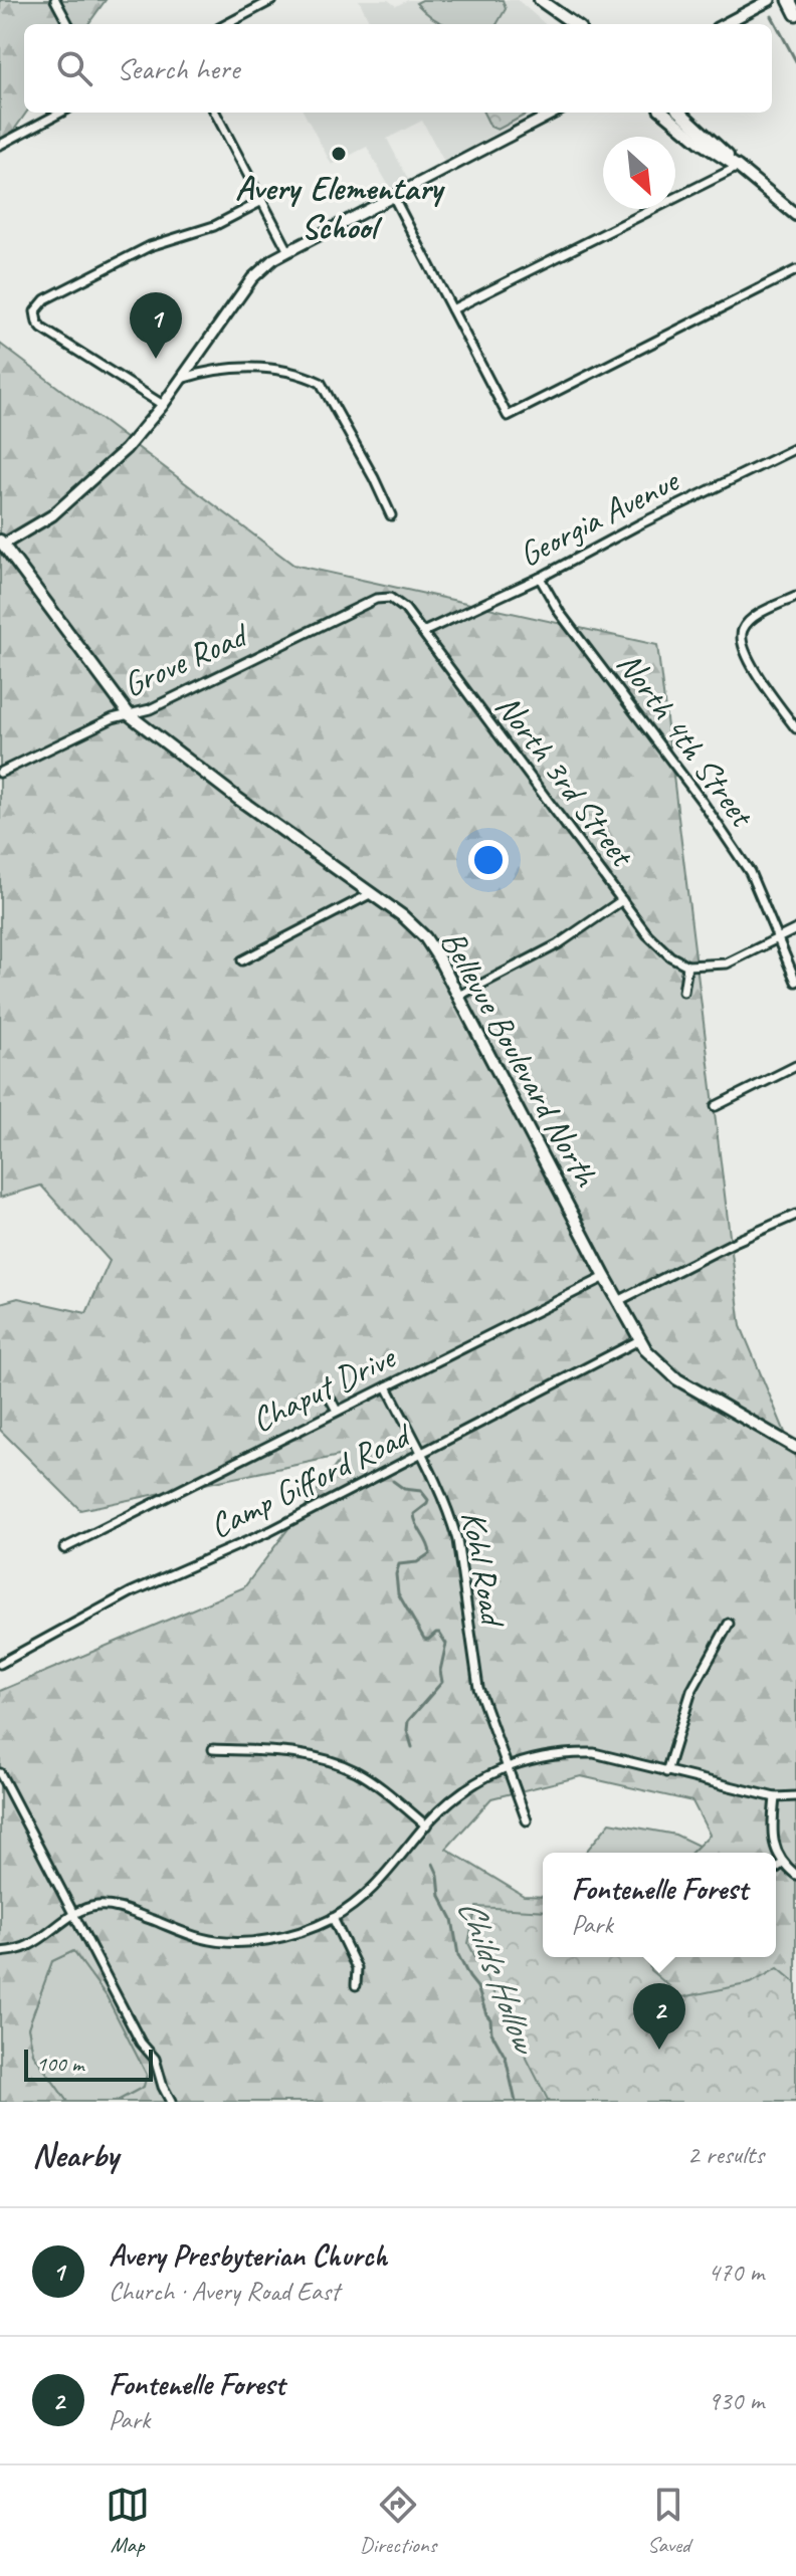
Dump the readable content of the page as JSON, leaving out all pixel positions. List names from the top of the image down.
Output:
{
  "streets": {
    "main road": ["Bellevue Boulevard North"],
    "street": [
      "Georgia Avenue",
      "Grove Road",
      "North 4th Street",
      "North 3rd Street",
      "Chaput Drive",
      "Camp Gifford Road",
      "Kohl Road"
    ]
  },
  "crossings": [
    ["Georgia Avenue", "North 4th Street"],
    ["Georgia Avenue", "North 3rd Street"],
    ["Grove Road", "North 3rd Street"],
    ["Grove Road", "Bellevue Boulevard North"],
    ["Bellevue Boulevard North", "Chaput Drive"],
    ["Bellevue Boulevard North", "Camp Gifford Road"],
    ["Chaput Drive", "Kohl Road"],
    ["Camp Gifford Road", "Kohl Road"]
  ],
  "water": ["Childs Hollow"],
  "places": ["Avery Elementary School"],
  "scale_bar": "100 m",
  "north": "bottom right",
  "page": {
    "search": "Search here",
    "pins": ["1", "2"],
    "popup": ["Fontenelle Forest", "Park"],
    "scale": "100 m",
    "heading": ["Nearby", "2 results"],
    "list": [
      {
        "mark": "1",
        "name": "Avery Presbyterian Church",
        "note": "Church · Avery Road East",
        "value": "470 m"
      },
      {
        "mark": "2",
        "name": "Fontenelle Forest",
        "note": "Park",
        "value": "930 m"
      }
    ],
    "nav": ["Map", "Directions", "Saved"]
  }
}
